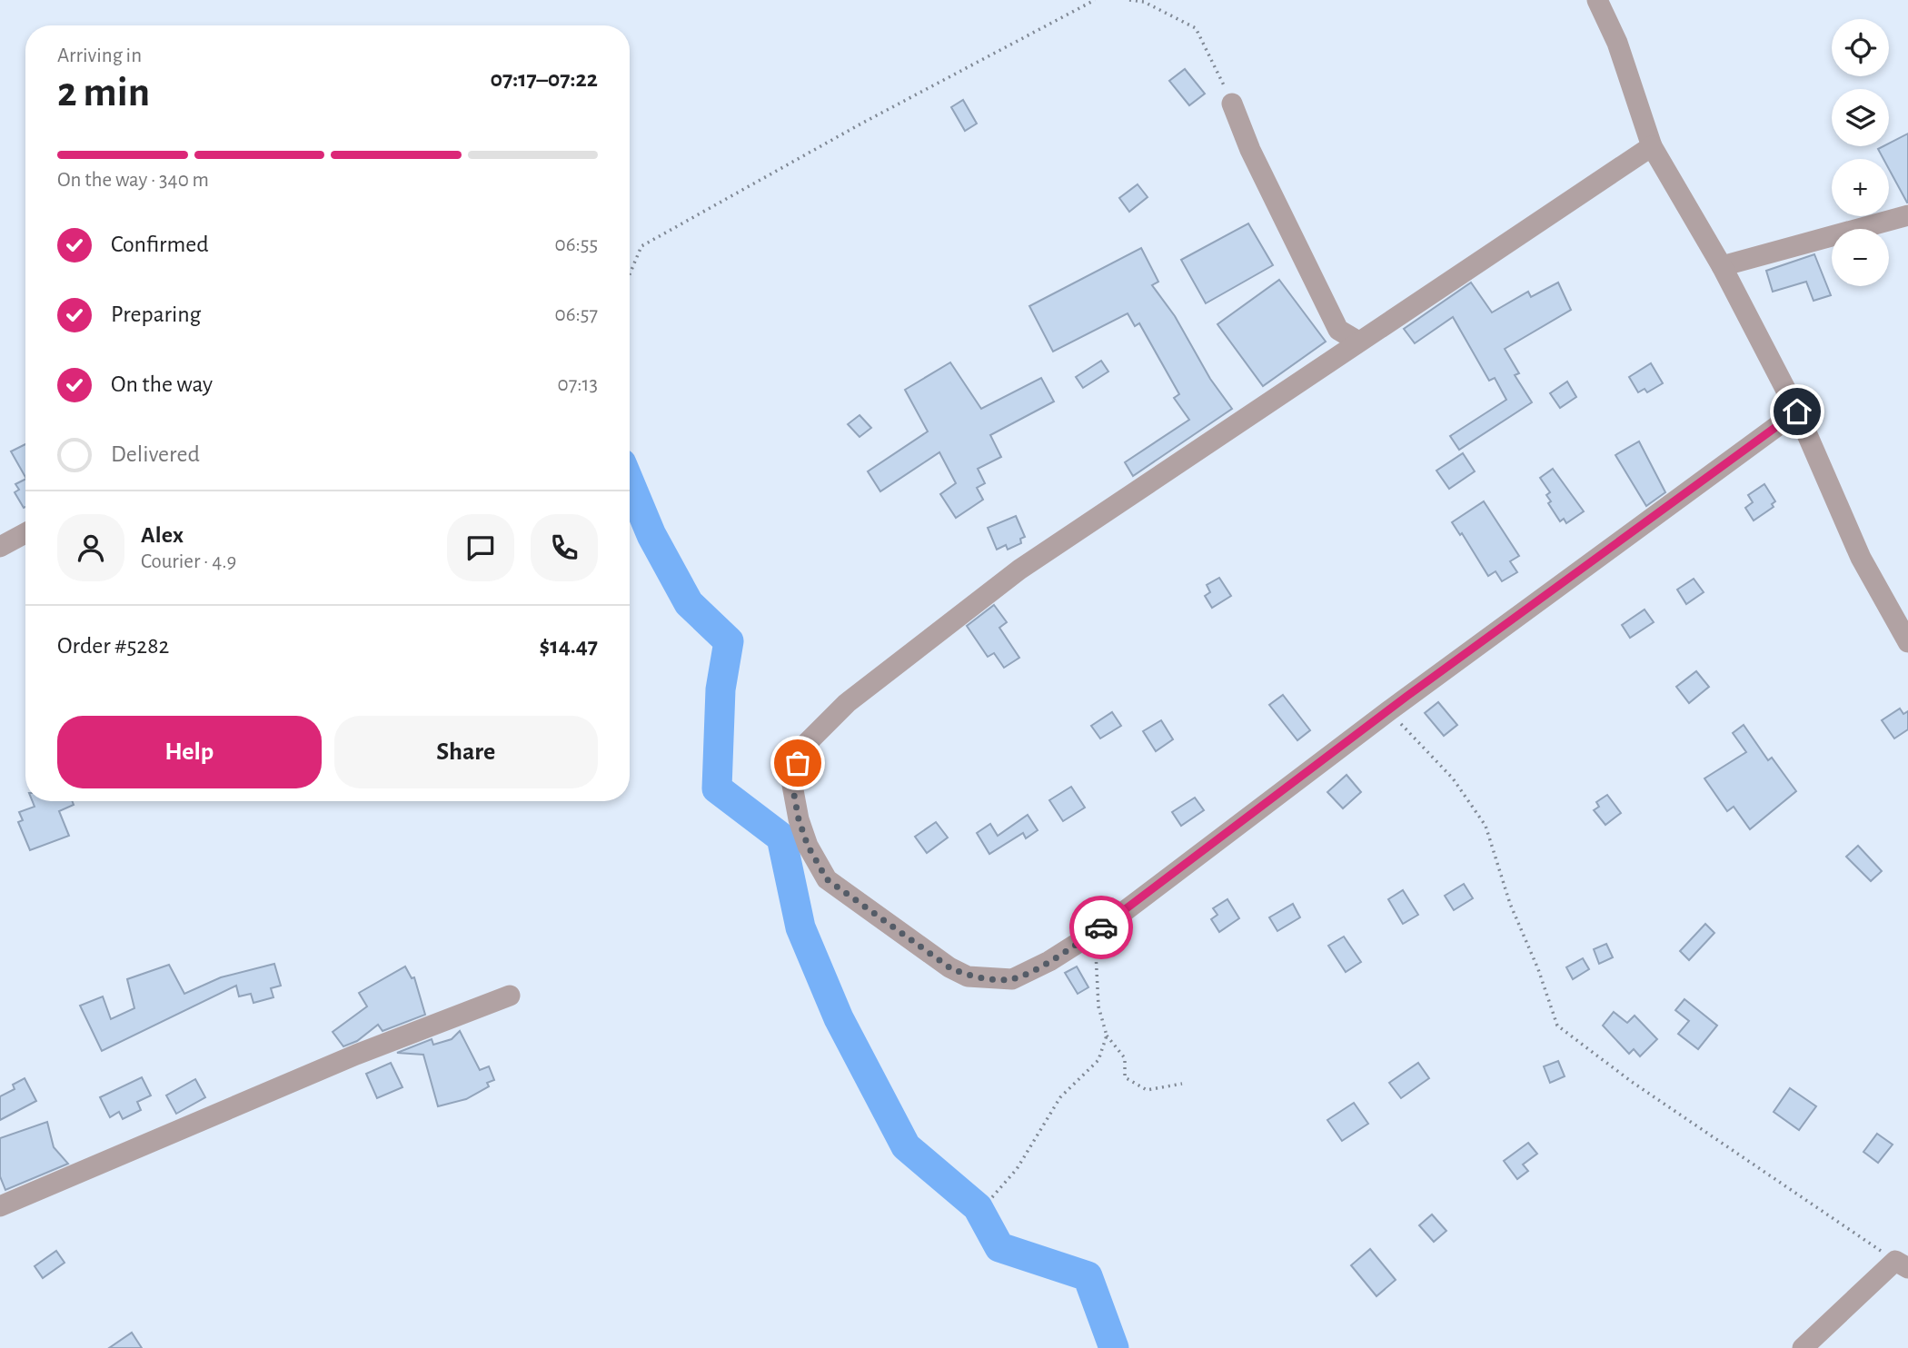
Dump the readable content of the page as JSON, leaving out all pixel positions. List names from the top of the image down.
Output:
{
  "page": {
    "map_buttons": ["+", "−"],
    "heading": ["2 min", "Arriving in", "07:17–07:22"],
    "panel": [
      "Alex",
      "Courier · 4.9",
      "Order #5282",
      "$14.47"
    ],
    "bar": "On the way · 340 m",
    "list": [
      ["Confirmed", "06:55"],
      ["Preparing", "06:57"],
      ["On the way", "07:13"],
      "Delivered"
    ],
    "buttons": ["Help", "Share"]
  }
}
